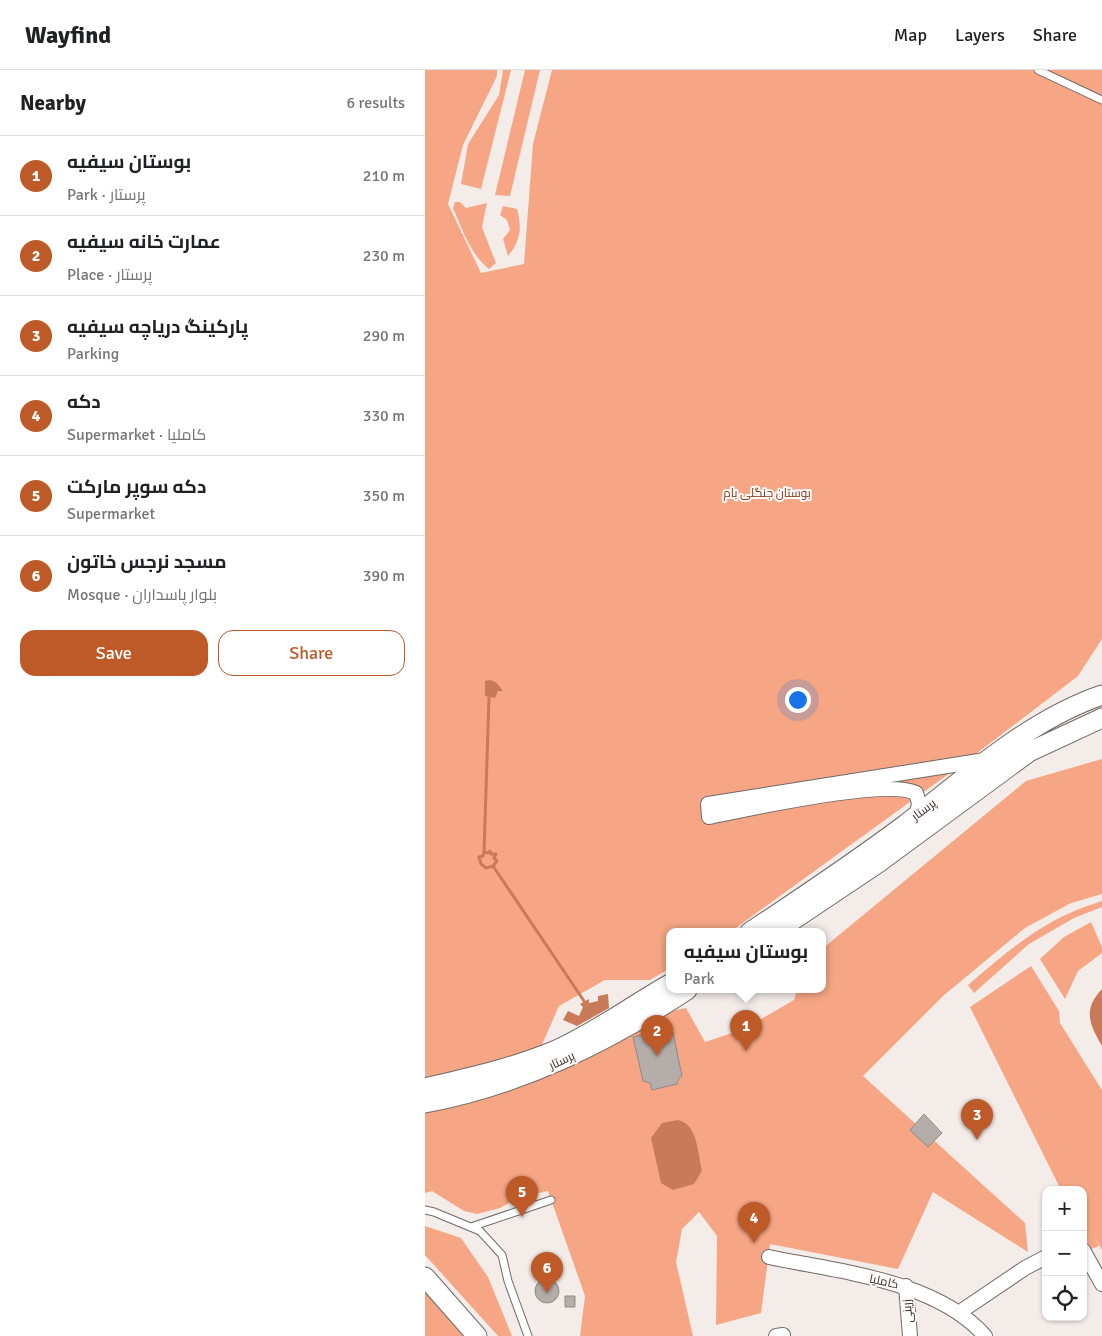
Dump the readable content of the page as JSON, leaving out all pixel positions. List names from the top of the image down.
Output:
{
  "streets": {
    "main road": ["پرستار"],
    "street": ["کاملیا", "زرینی"]
  },
  "crossings": [
    ["کاملیا", "زرینی"]
  ],
  "parks": ["بوستان جنگلی بام"],
  "page": {
    "header": "Wayfind",
    "nav": ["Map", "Layers", "Share"],
    "heading": ["Nearby", "6 results"],
    "list": [
      {
        "mark": "1",
        "name": "بوستان سیفیه",
        "note": "Park · پرستار",
        "value": "210 m"
      },
      {
        "mark": "2",
        "name": "عمارت خانه سیفیه",
        "note": "Place · پرستار",
        "value": "230 m"
      },
      {
        "mark": "3",
        "name": "پارکینگ دریاچه سیفیه",
        "note": "Parking",
        "value": "290 m"
      },
      {
        "mark": "4",
        "name": "دکه",
        "note": "Supermarket · کاملیا",
        "value": "330 m"
      },
      {
        "mark": "5",
        "name": "دکه سوپر مارکت",
        "note": "Supermarket",
        "value": "350 m"
      },
      {
        "mark": "6",
        "name": "مسجد نرجس خاتون",
        "note": "Mosque · بلوار پاسداران",
        "value": "390 m"
      }
    ],
    "buttons": ["Save", "Share"],
    "popup": ["بوستان سیفیه", "Park"],
    "pins": [
      "1",
      "2",
      "3",
      "5",
      "4",
      "6"
    ],
    "map_buttons": ["+", "−"]
  }
}
